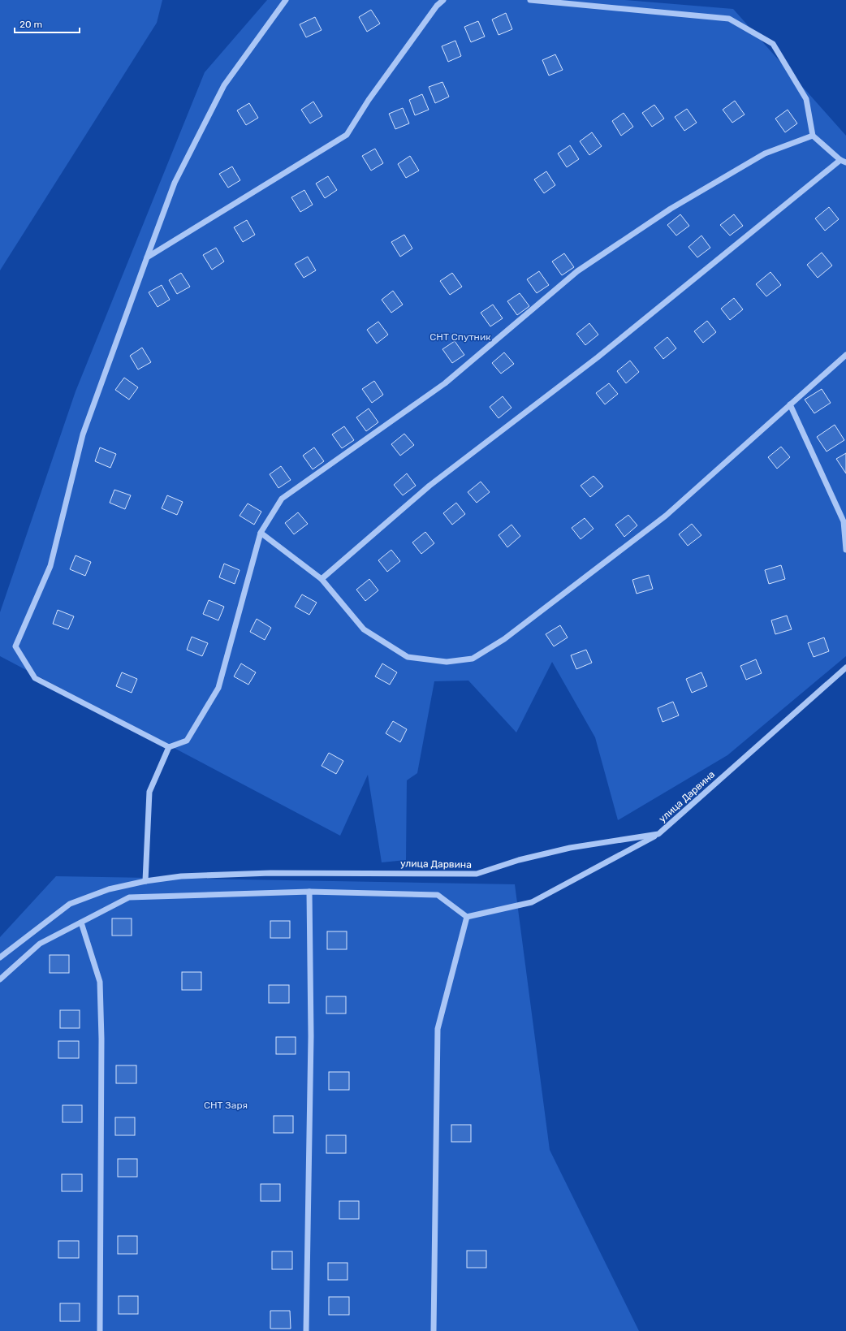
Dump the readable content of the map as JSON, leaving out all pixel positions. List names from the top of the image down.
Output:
{
  "streets": {
    "street": ["улица Дарвина"]
  },
  "parks": ["СНТ Спутник", "СНТ Заря"],
  "scale_bar": "20 m"
}
